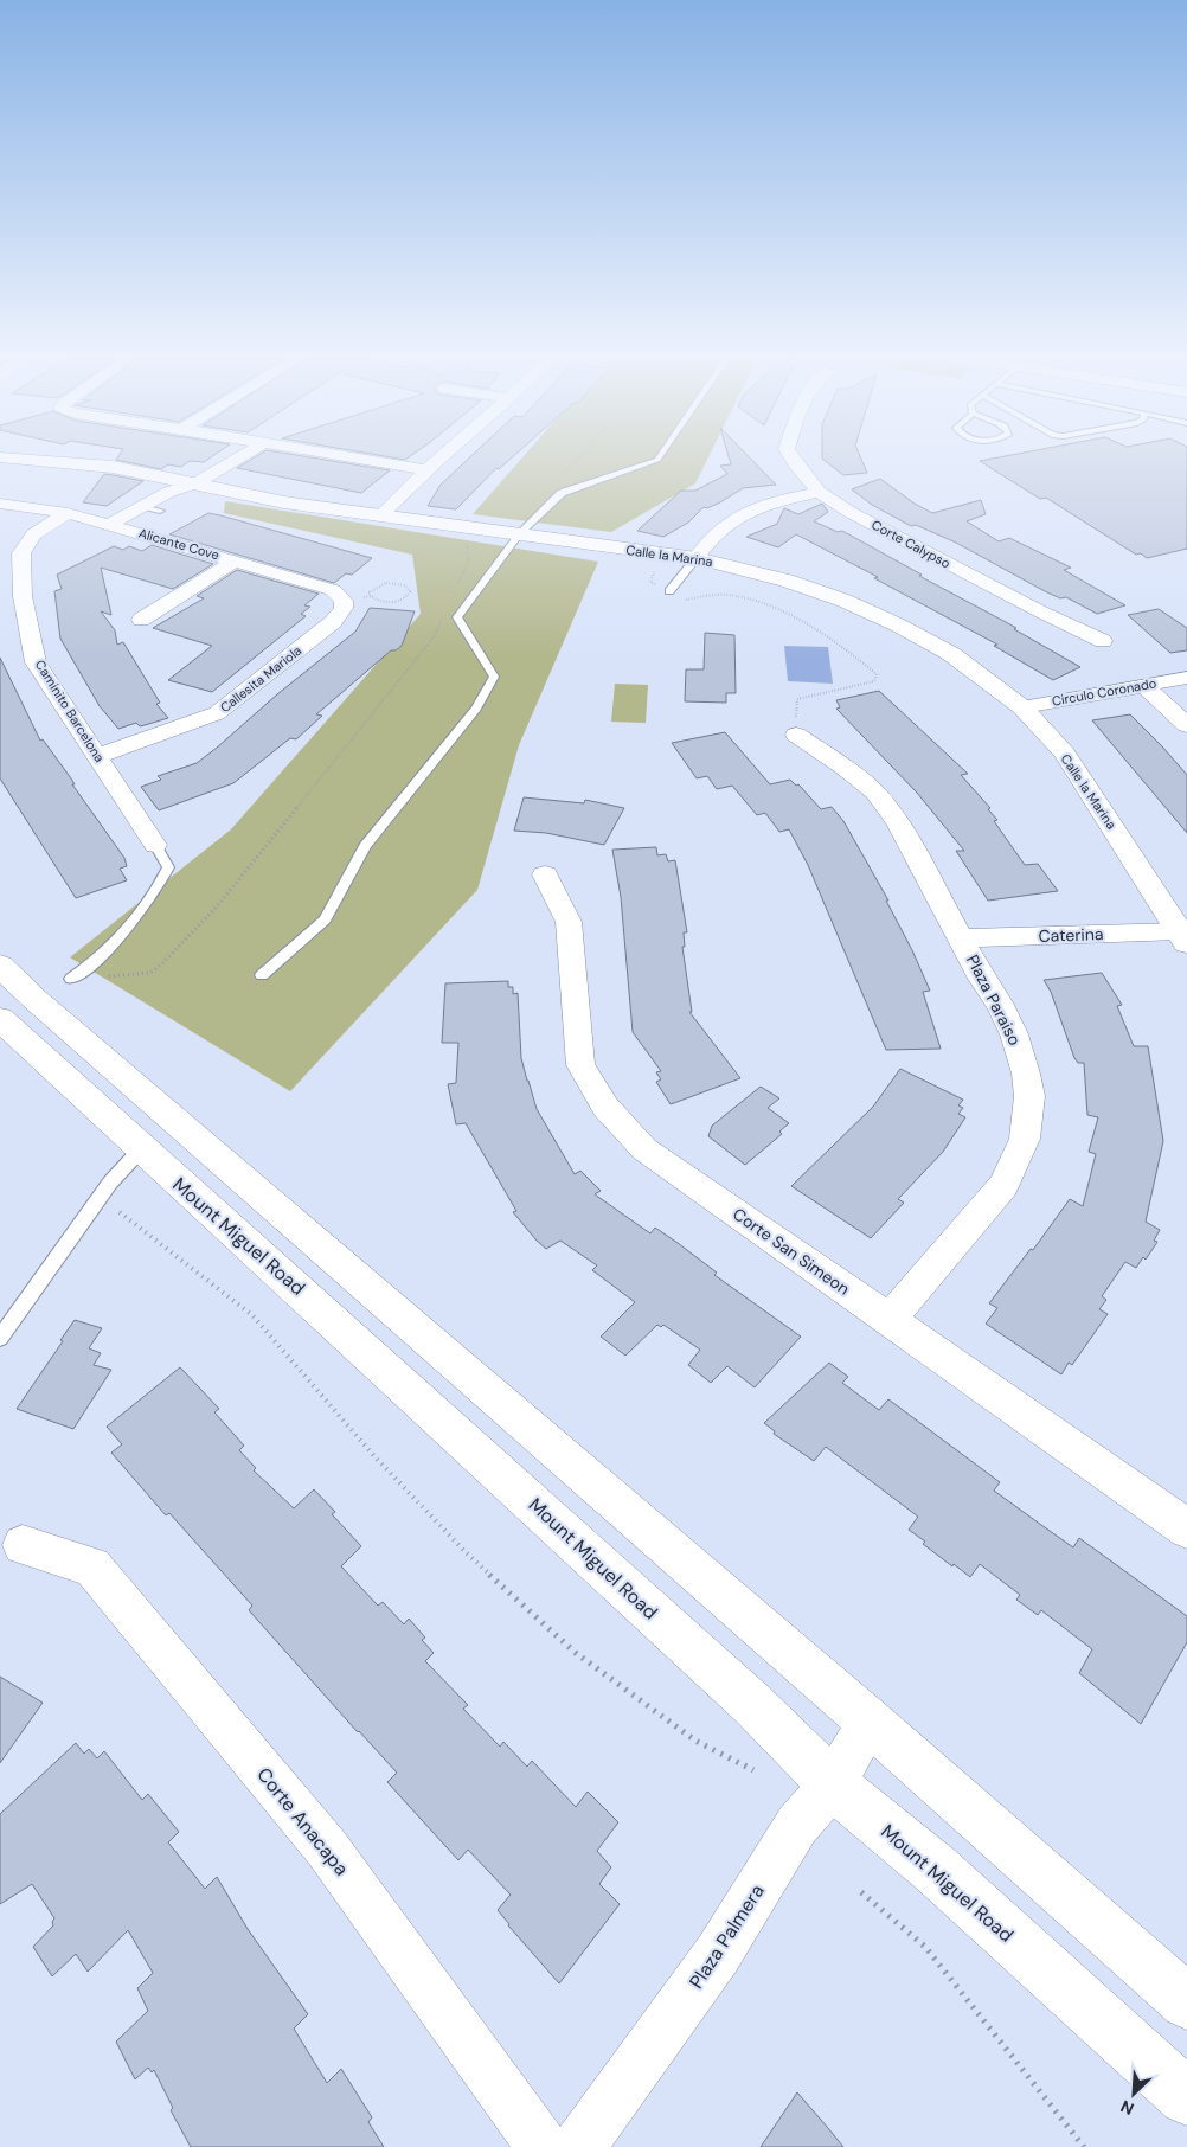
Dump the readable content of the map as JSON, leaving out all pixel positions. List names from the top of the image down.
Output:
{
  "streets": {
    "street": [
      "Alicante Cove",
      "Corte Calypso",
      "Calle la Marina",
      "Callesita Mariola",
      "Circulo Coronado",
      "Caminito Barcelona",
      "Caterina",
      "Plaza Paraiso",
      "Mount Miguel Road",
      "Corte San Simeon",
      "Corte Anacapa",
      "Plaza Palmera"
    ]
  },
  "crossings": [
    ["Alicante Cove", "Callesita Mariola"],
    ["Alicante Cove", "Caminito Barcelona"],
    ["Calle la Marina", "Circulo Coronado"],
    ["Calle la Marina", "Caterina"],
    ["Callesita Mariola", "Caminito Barcelona"],
    ["Caterina", "Plaza Paraiso"],
    ["Plaza Paraiso", "Corte San Simeon"],
    ["Mount Miguel Road", "Plaza Palmera"]
  ],
  "north": "bottom left"
}
